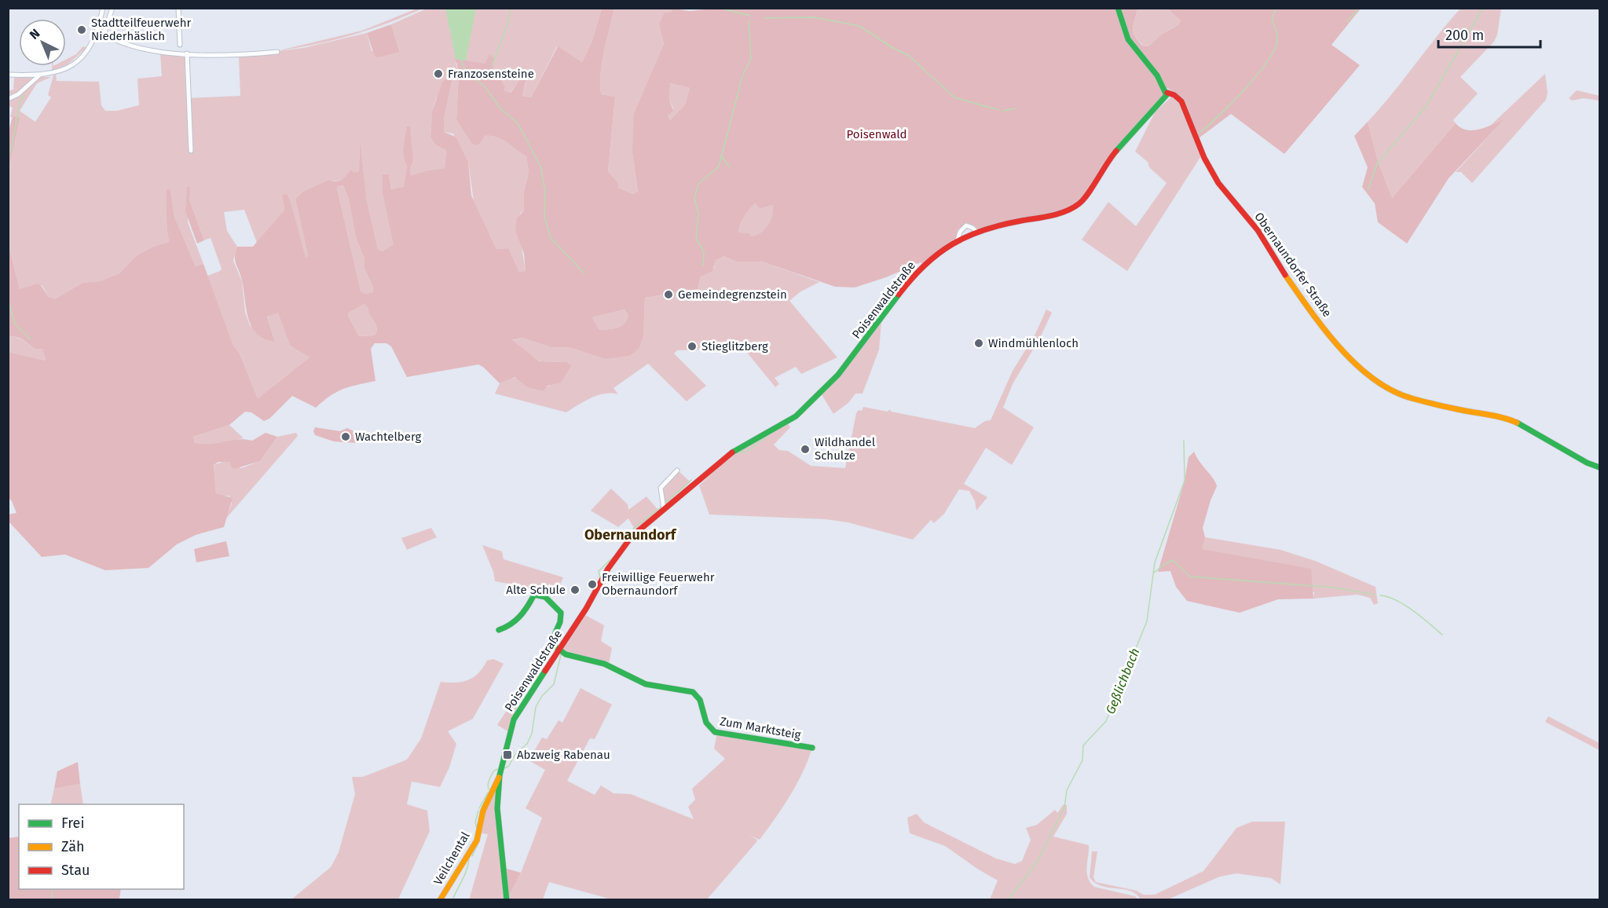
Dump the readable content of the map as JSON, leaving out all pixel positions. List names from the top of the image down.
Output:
{
  "streets": {
    "street": [
      "Obernaundorfer Straße",
      "Poisenwaldstraße",
      "Zum Marktsteig",
      "Veilchental"
    ]
  },
  "crossings": [
    ["Obernaundorfer Straße", "Poisenwaldstraße"],
    ["Poisenwaldstraße", "Zum Marktsteig"],
    ["Poisenwaldstraße", "Veilchental"]
  ],
  "districts": ["Obernaundorf"],
  "water": ["Geßlichbach"],
  "parks": ["Poisenwald"],
  "places": {
    "other": [
      "Stadtteilfeuerwehr Niederhäslich",
      "Franzosensteine",
      "Gemeindegrenzstein",
      "Windmühlenloch",
      "Stieglitzberg",
      "Wachtelberg",
      "Wildhandel Schulze",
      "Freiwillige Feuerwehr Obernaundorf",
      "Alte Schule"
    ],
    "transit": ["Abzweig Rabenau"]
  },
  "legend": ["Frei", "Zäh", "Stau"],
  "scale_bar": "200 m",
  "north": "top left"
}
